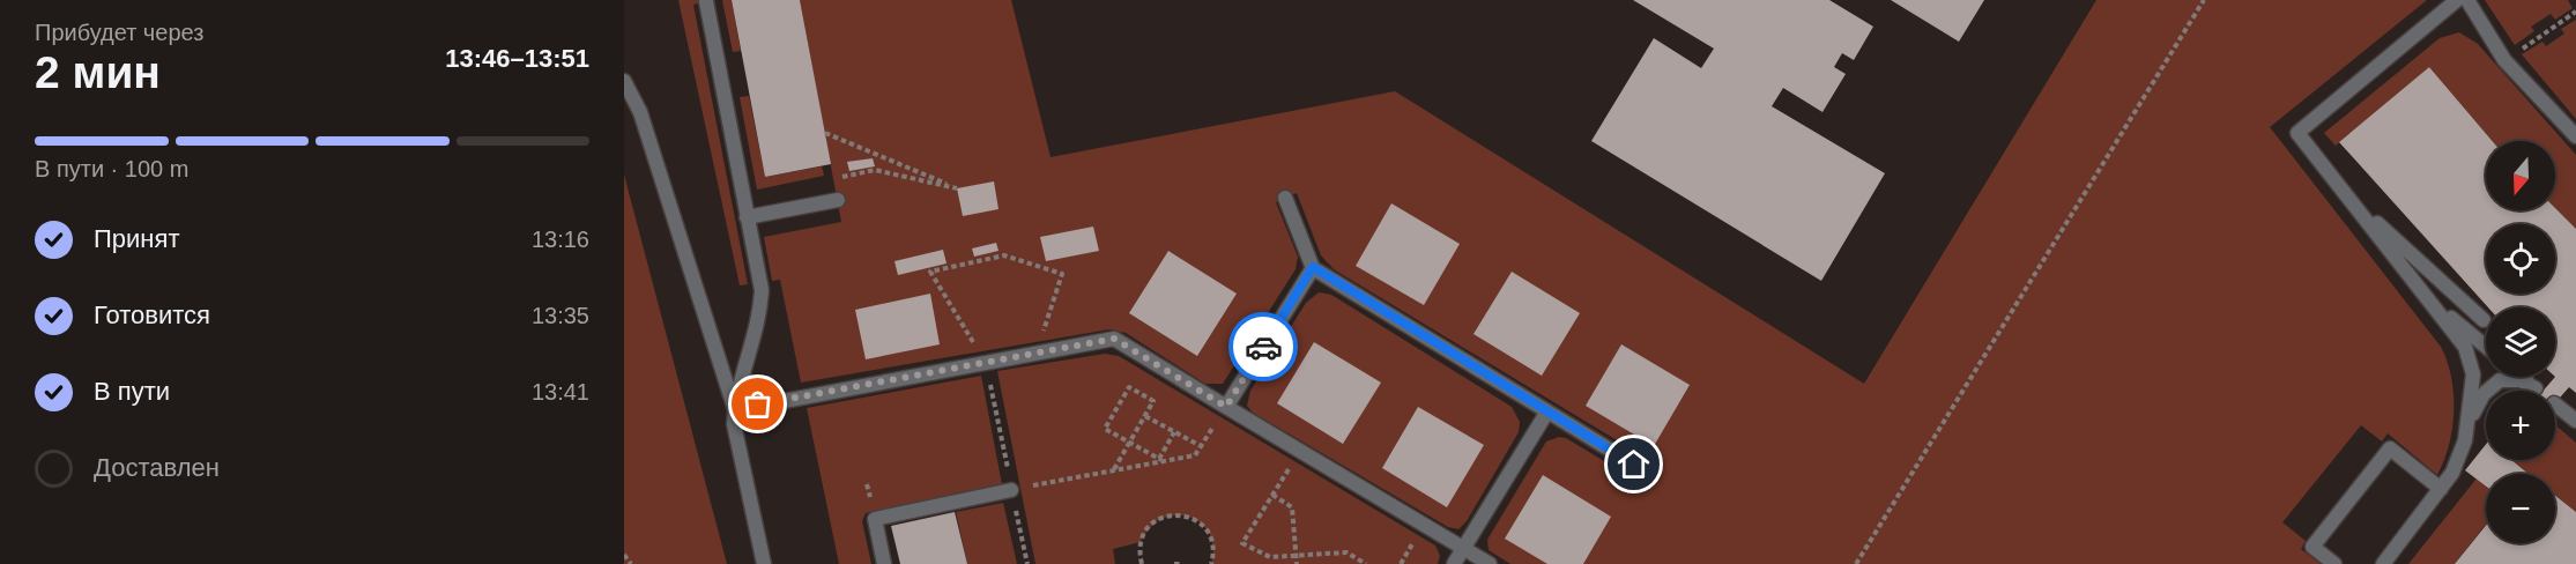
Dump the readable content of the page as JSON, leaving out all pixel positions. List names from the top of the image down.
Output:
{
  "north": "bottom",
  "page": {
    "heading": ["2 мин", "Прибудет через", "13:46–13:51"],
    "bar": "В пути · 100 m",
    "map_buttons": ["+", "−"],
    "list": [
      ["Принят", "13:16"],
      ["Готовится", "13:35"],
      ["В пути", "13:41"],
      "Доставлен"
    ]
  }
}
